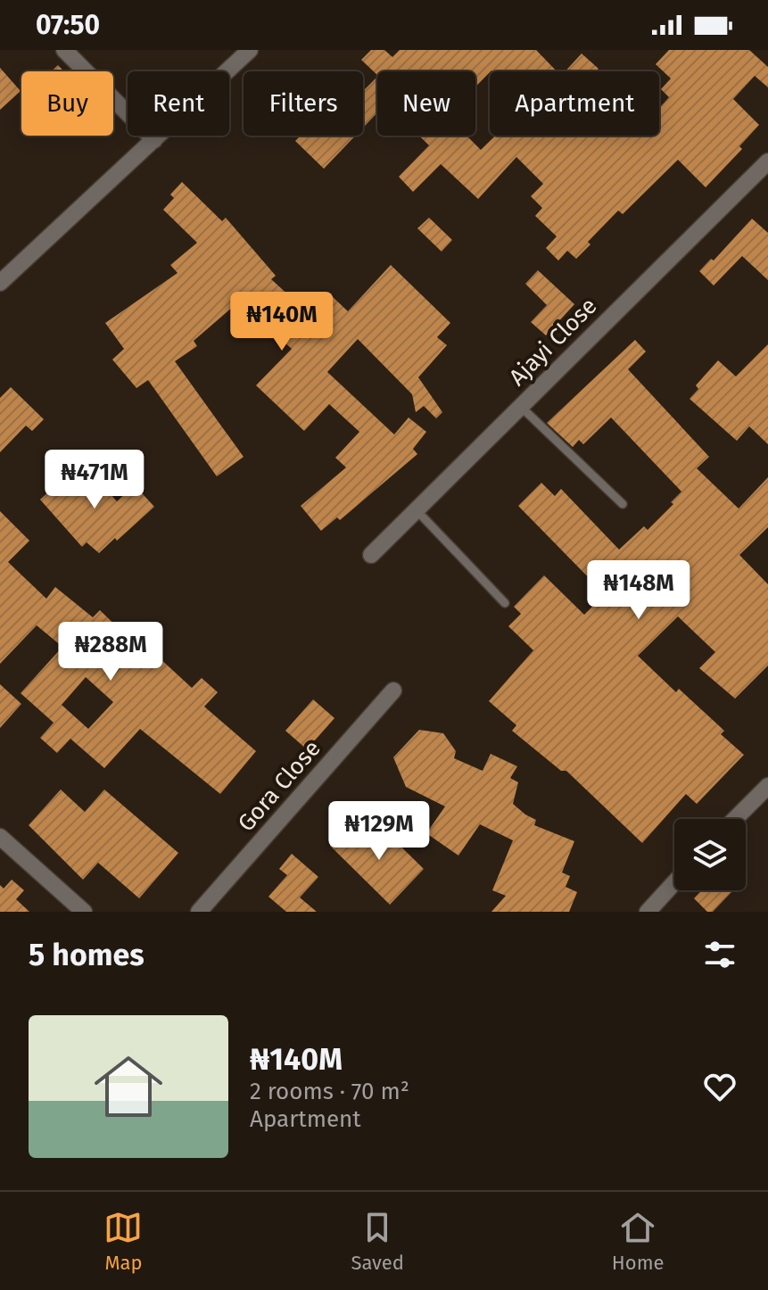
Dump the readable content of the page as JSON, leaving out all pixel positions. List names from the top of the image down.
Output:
{
  "streets": {
    "street": ["Ajayi Close", "Gora Close"]
  },
  "page": {
    "status": "07:50",
    "chip": [
      "Buy",
      "Rent",
      "Filters",
      "New",
      "Apartment"
    ],
    "price": [
      "₦140M",
      "₦471M",
      "₦148M",
      "₦288M",
      "₦129M"
    ],
    "heading": "5 homes",
    "list": [
      {
        "name": "₦140M",
        "note": "2 rooms · 70 m² · Apartment"
      }
    ],
    "tabs": ["Map", "Saved", "Home"]
  }
}
